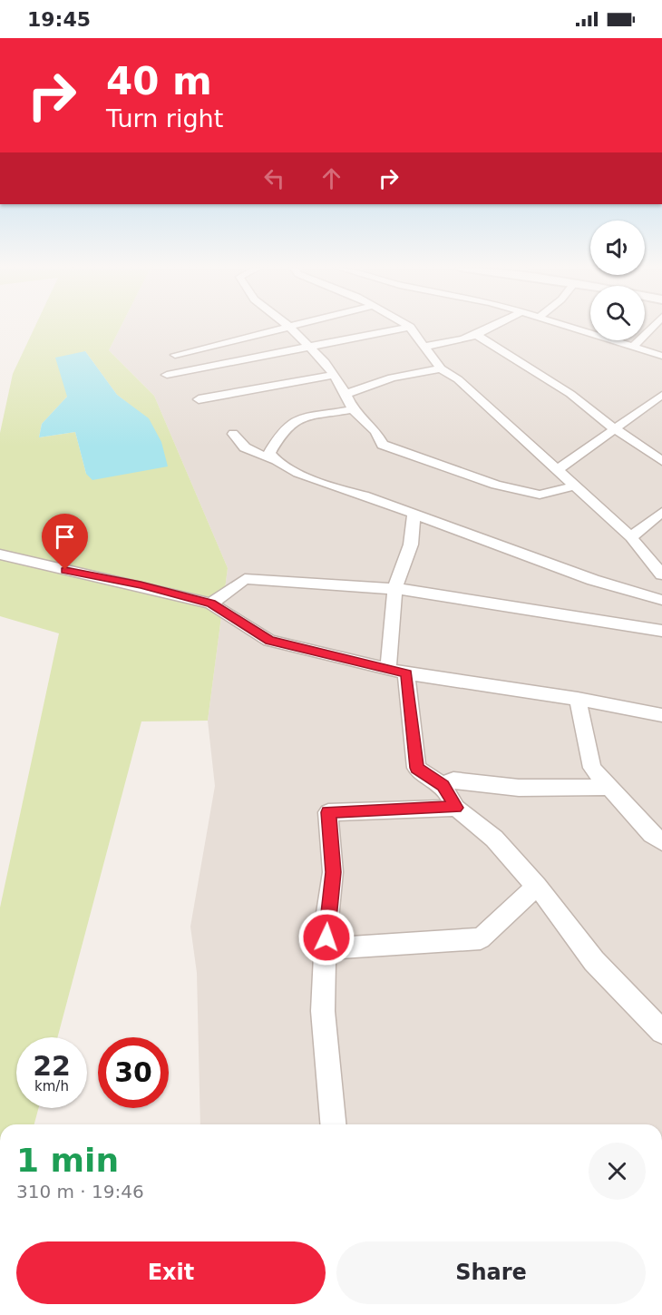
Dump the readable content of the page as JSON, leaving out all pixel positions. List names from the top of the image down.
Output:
{
  "page": {
    "status": "19:45",
    "turn": ["40 m", "Turn right"],
    "speed": "22 km/h",
    "limit": "30",
    "heading": ["1 min", "310 m · 19:46"],
    "buttons": ["Exit", "Share"]
  }
}
